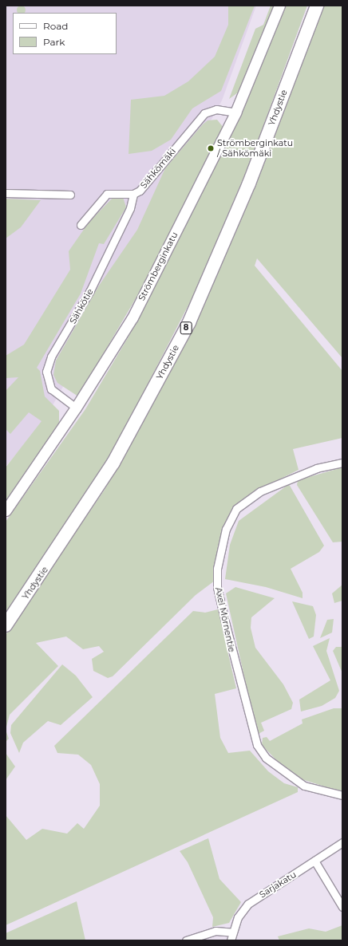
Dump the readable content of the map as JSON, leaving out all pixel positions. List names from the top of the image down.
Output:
{
  "streets": {
    "highway": ["Yhdystie", "8"],
    "street": [
      "Sähkömäki",
      "Strömberginkatu",
      "Sähkötie",
      "Axel Mörnentie",
      "Sarjakatu"
    ]
  },
  "crossings": [
    ["Sähkömäki", "Strömberginkatu"],
    ["Sähkömäki", "Sähkötie"],
    ["Strömberginkatu", "Sähkötie"]
  ],
  "places": ["Strömberginkatu / Sähkömäki"],
  "legend": ["Road", "Park"]
}
